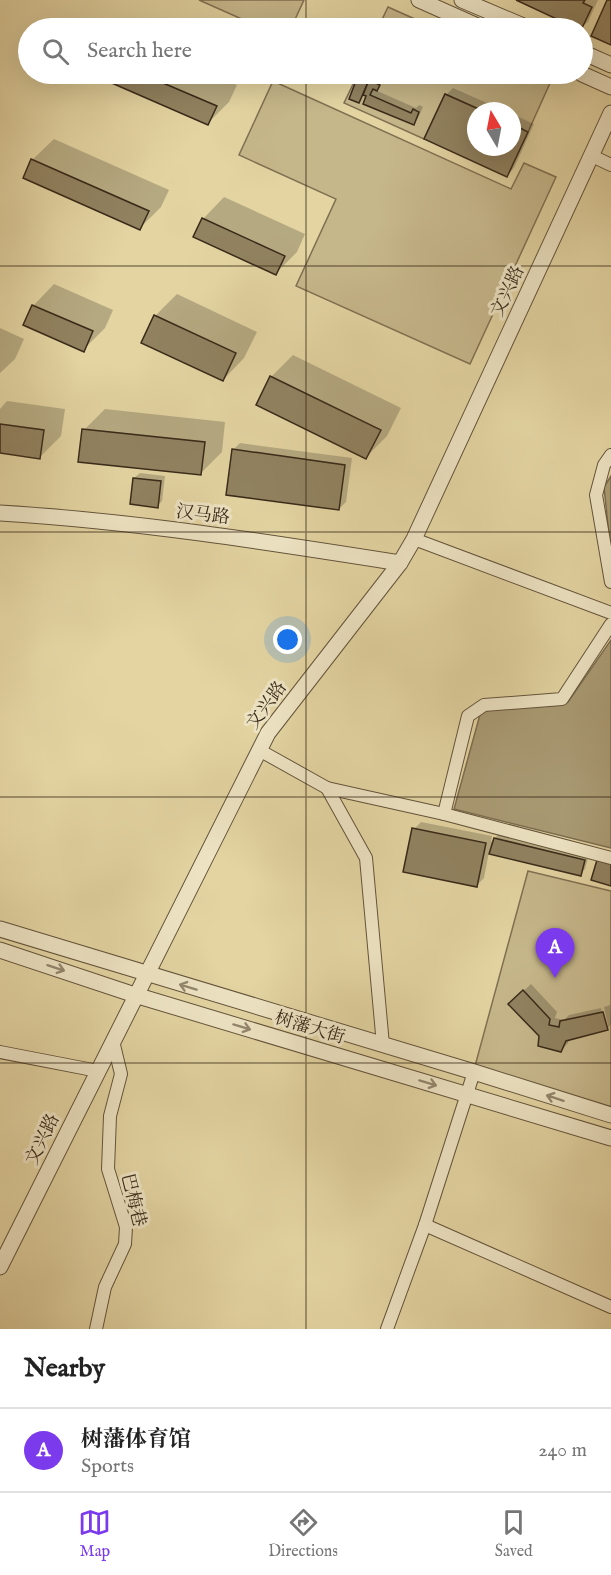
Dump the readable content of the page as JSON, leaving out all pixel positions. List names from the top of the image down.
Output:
{
  "streets": {
    "street": [
      "文兴路",
      "汉马路",
      "树藩大街",
      "巴梅巷"
    ]
  },
  "crossings": [
    ["文兴路", "汉马路"],
    ["文兴路", "树藩大街"],
    ["文兴路", "巴梅巷"]
  ],
  "north": "top",
  "page": {
    "search": "Search here",
    "pins": "A",
    "heading": "Nearby",
    "list": [
      {
        "mark": "A",
        "name": "树藩体育馆",
        "note": "Sports",
        "value": "240 m"
      }
    ],
    "nav": ["Map", "Directions", "Saved"]
  }
}
